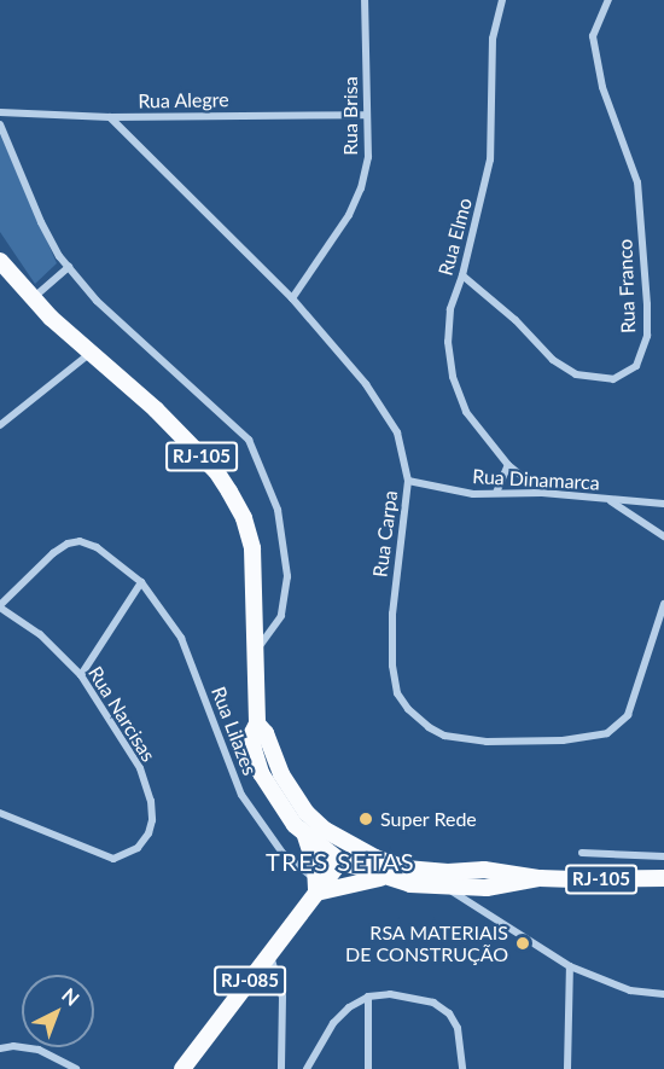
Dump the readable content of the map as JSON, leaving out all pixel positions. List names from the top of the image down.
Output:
{
  "streets": {
    "main road": ["RJ-105", "RJ-085"],
    "street": [
      "Rua Alegre",
      "Rua Brisa",
      "Rua Elmo",
      "Rua Franco",
      "Rua Dinamarca",
      "Rua Carpa",
      "Rua Narcisas",
      "Rua Lilazes"
    ]
  },
  "crossings": [
    ["Rua Alegre", "Rua Brisa"],
    ["Rua Alegre", "Rua Carpa"],
    ["Rua Brisa", "Rua Carpa"],
    ["Rua Elmo", "Rua Franco"],
    ["Rua Elmo", "Rua Dinamarca"],
    ["RJ-105", "RJ-085"],
    ["Rua Dinamarca", "Rua Carpa"],
    ["Rua Narcisas", "Rua Lilazes"],
    ["Rua Lilazes", "RJ-085"]
  ],
  "districts": ["TRES SETAS"],
  "places": ["Super Rede", "RSA MATERIAIS DE CONSTRUÇÃO"],
  "north": "top right"
}
